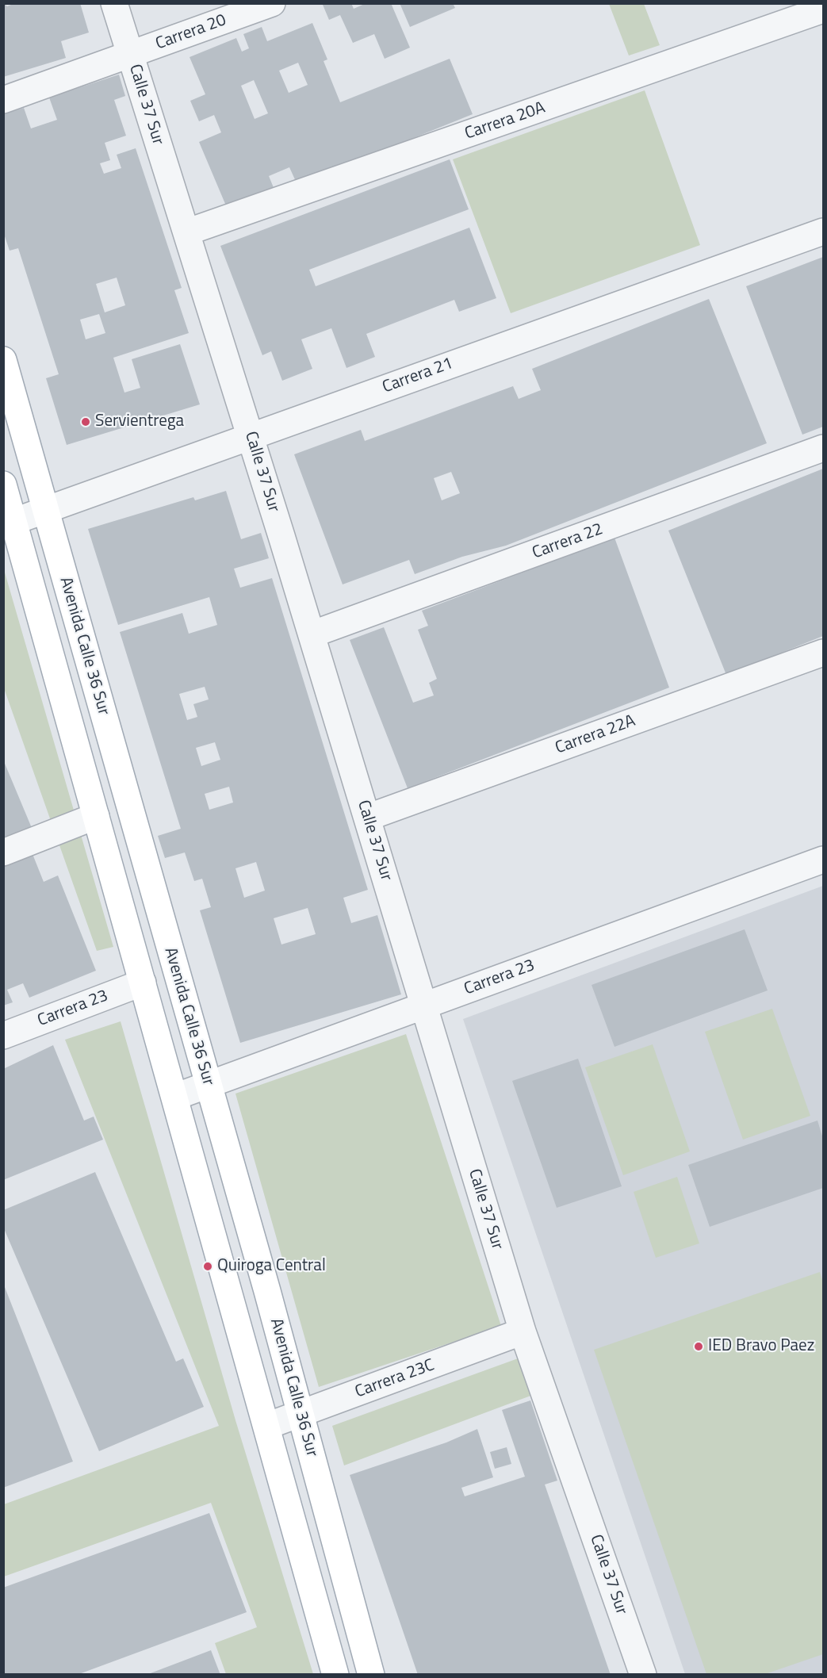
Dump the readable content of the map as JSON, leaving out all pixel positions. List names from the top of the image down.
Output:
{
  "streets": {
    "main road": ["Avenida Calle 36 Sur"],
    "street": [
      "Carrera 20",
      "Calle 37 Sur",
      "Carrera 20A",
      "Carrera 21",
      "Carrera 22",
      "Carrera 22A",
      "Carrera 23",
      "Carrera 23C"
    ]
  },
  "crossings": [
    ["Carrera 20", "Calle 37 Sur"],
    ["Calle 37 Sur", "Carrera 20A"],
    ["Calle 37 Sur", "Carrera 21"],
    ["Calle 37 Sur", "Carrera 22"],
    ["Calle 37 Sur", "Carrera 22A"],
    ["Calle 37 Sur", "Carrera 23"],
    ["Calle 37 Sur", "Carrera 23C"],
    ["Carrera 21", "Avenida Calle 36 Sur"],
    ["Avenida Calle 36 Sur", "Carrera 23"],
    ["Avenida Calle 36 Sur", "Carrera 23C"]
  ],
  "places": ["Servientrega", "Quiroga Central", "IED Bravo Paez"]
}
